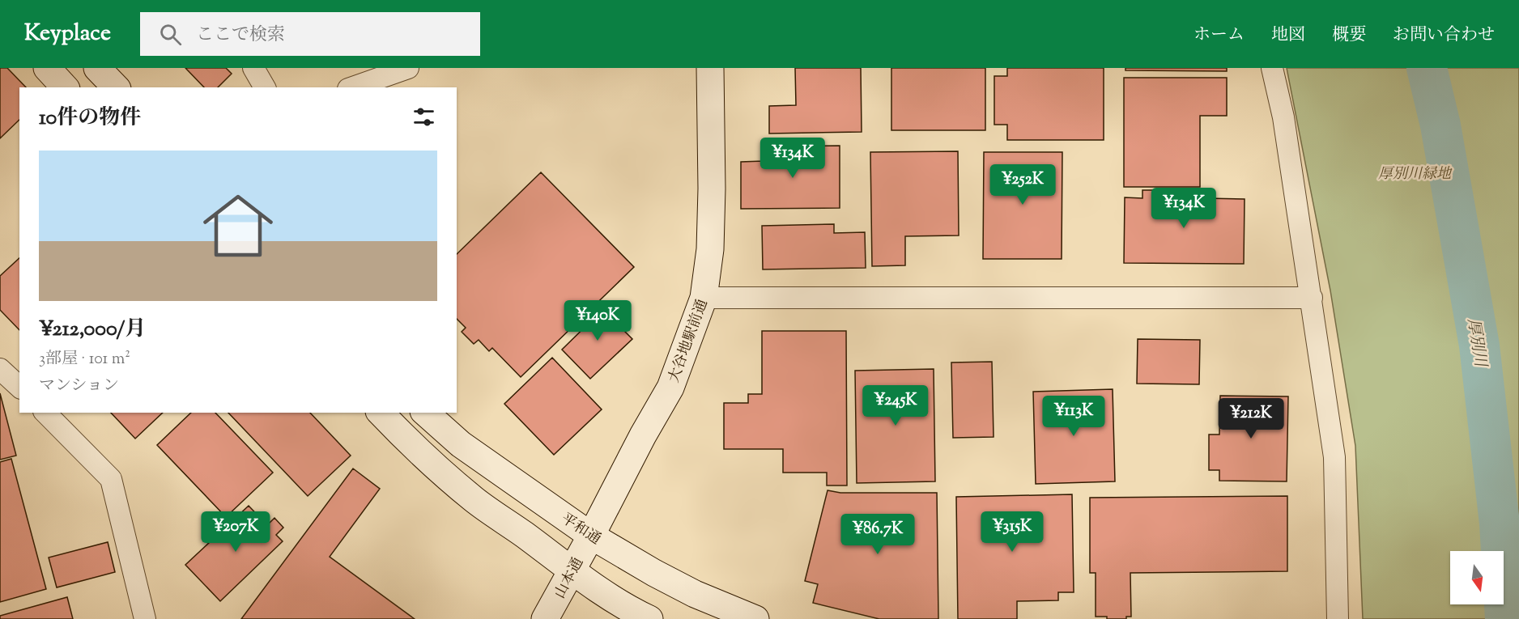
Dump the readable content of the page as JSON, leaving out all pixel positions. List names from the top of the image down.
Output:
{
  "streets": {
    "street": ["大谷地駅前通", "平和通", "山本通"]
  },
  "crossings": [
    ["大谷地駅前通", "平和通"],
    ["大谷地駅前通", "山本通"],
    ["平和通", "山本通"]
  ],
  "water": ["厚別川"],
  "parks": ["厚別川緑地"],
  "north": "bottom",
  "page": {
    "header": "Keyplace",
    "search": "ここで検索",
    "nav": [
      "ホーム",
      "地図",
      "概要",
      "お問い合わせ"
    ],
    "heading": "10件の物件",
    "price": [
      "¥134K",
      "¥252K",
      "¥134K",
      "¥140K",
      "¥245K",
      "¥113K",
      "¥212K",
      "¥207K",
      "¥315K",
      "¥86.7K"
    ],
    "list": [
      {
        "name": "¥212,000/月",
        "note": "3部屋 · 101 m² · マンション"
      }
    ]
  }
}
